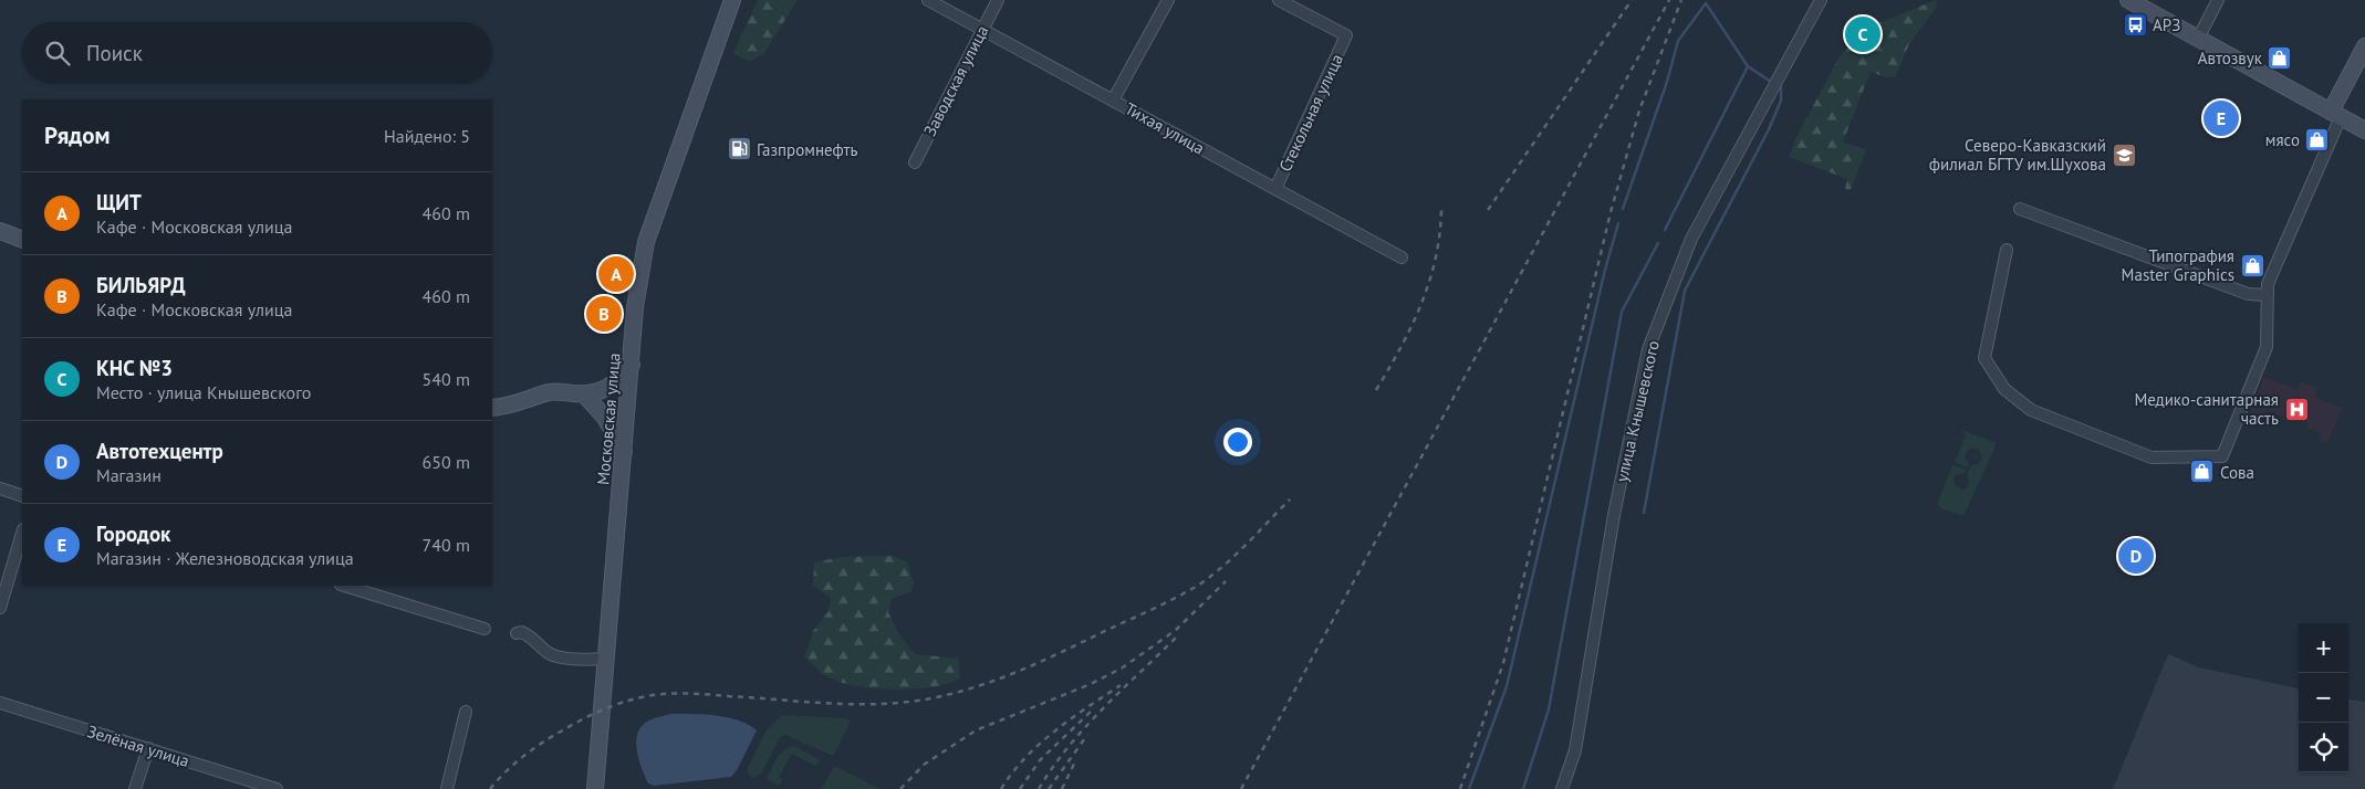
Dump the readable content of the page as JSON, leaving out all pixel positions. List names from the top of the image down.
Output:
{
  "streets": {
    "street": [
      "Заводская улица",
      "Стекольная улица",
      "Тихая улица",
      "улица Кнышевского",
      "Московская улица",
      "Зелёная улица"
    ]
  },
  "crossings": [
    ["Заводская улица", "Тихая улица"],
    ["Стекольная улица", "Тихая улица"]
  ],
  "places": {
    "bus stop": ["АРЗ"],
    "shop": [
      "Автозвук",
      "мясо",
      "Типография Master Graphics",
      "Сова"
    ],
    "fuel station": ["Газпромнефть"],
    "school or university": ["Северо-Кавказский филиал БГТУ им.Шухова"],
    "hospital": ["Медико-санитарная часть"]
  },
  "page": {
    "pins": [
      "C",
      "E",
      "A",
      "B",
      "D"
    ],
    "search": "Поиск",
    "heading": ["Рядом", "Найдено: 5"],
    "list": [
      {
        "mark": "A",
        "name": "ЩИТ",
        "note": "Кафе · Московская улица",
        "value": "460 m"
      },
      {
        "mark": "B",
        "name": "БИЛЬЯРД",
        "note": "Кафе · Московская улица",
        "value": "460 m"
      },
      {
        "mark": "C",
        "name": "КНС №3",
        "note": "Место · улица Кнышевского",
        "value": "540 m"
      },
      {
        "mark": "D",
        "name": "Автотехцентр",
        "note": "Магазин",
        "value": "650 m"
      },
      {
        "mark": "E",
        "name": "Городок",
        "note": "Магазин · Железноводская улица",
        "value": "740 m"
      }
    ],
    "map_buttons": ["+", "−"]
  }
}
